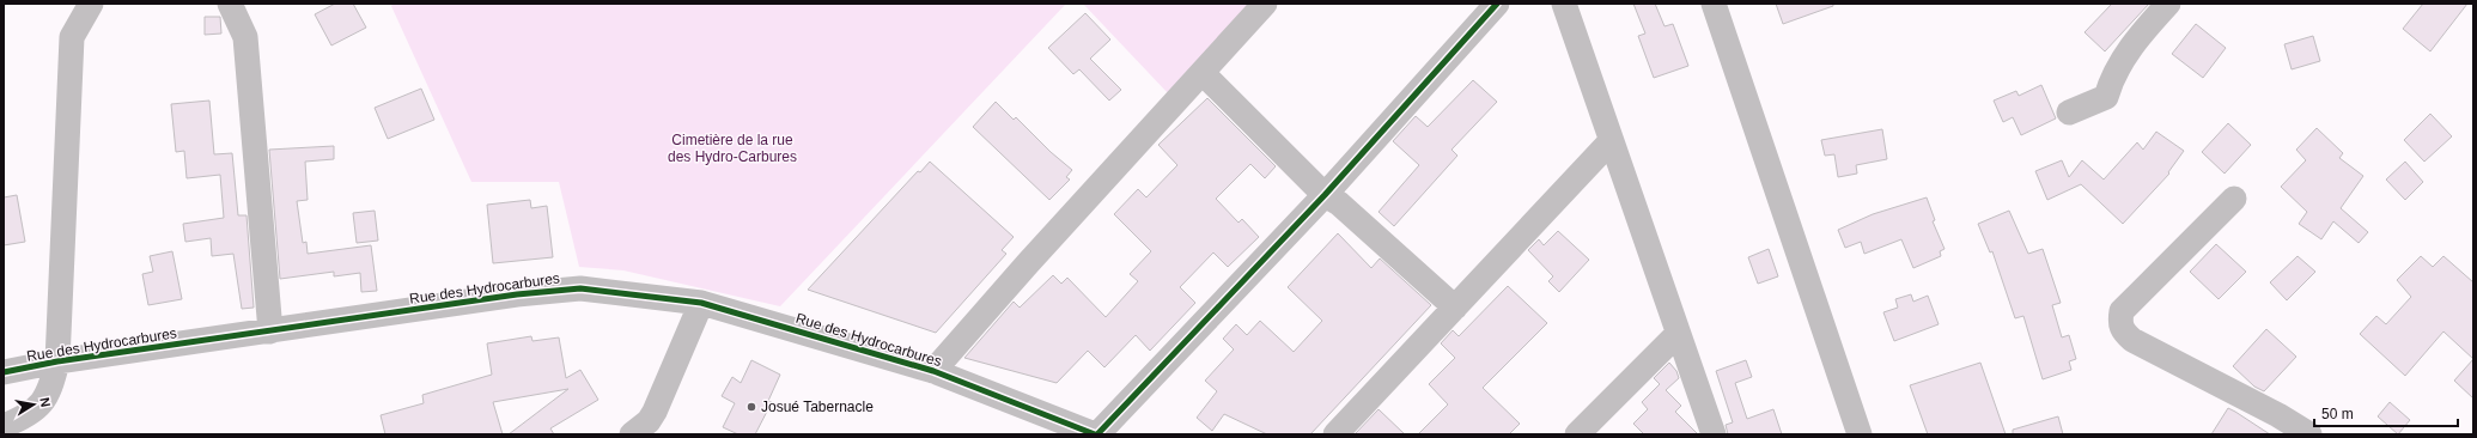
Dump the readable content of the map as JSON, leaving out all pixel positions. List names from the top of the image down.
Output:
{
  "streets": {
    "street": ["Rue des Hydrocarbures"]
  },
  "parks": ["Cimetière de la rue des Hydro-Carbures"],
  "places": ["Josué Tabernacle"],
  "scale_bar": "50 m",
  "north": "right"
}
